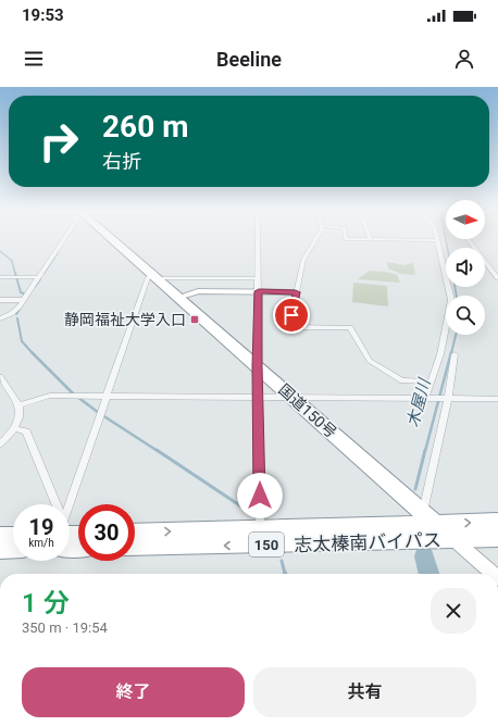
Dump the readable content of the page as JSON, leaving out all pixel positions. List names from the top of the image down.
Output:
{
  "streets": {
    "highway": ["国道150号", "志太榛南バイパス", "150"]
  },
  "crossings": [
    ["国道150号", "志太榛南バイパス"],
    ["国道150号", "150"],
    ["志太榛南バイパス", "150"]
  ],
  "water": ["木屋川"],
  "places": {
    "transit": ["静岡福祉大学入口"]
  },
  "north": "right",
  "page": {
    "status": "19:53",
    "header": "Beeline",
    "turn": ["260 m", "右折"],
    "speed": "19 km/h",
    "limit": "30",
    "heading": ["1 分", "350 m · 19:54"],
    "buttons": ["終了", "共有"]
  }
}
